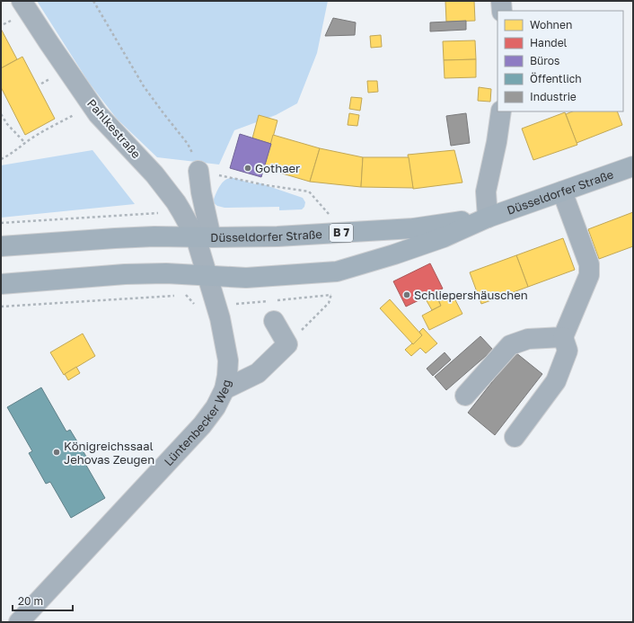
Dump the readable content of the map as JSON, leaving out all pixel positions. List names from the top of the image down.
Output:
{
  "streets": {
    "main road": ["Düsseldorfer Straße", "B 7"],
    "street": ["Pahlkestraße", "Lüntenbecker Weg"]
  },
  "crossings": [
    ["Pahlkestraße", "Düsseldorfer Straße"],
    ["Düsseldorfer Straße", "Lüntenbecker Weg"]
  ],
  "places": ["Gothaer", "Schliepershäuschen", "Königreichssaal Jehovas Zeugen"],
  "legend": [
    "Wohnen",
    "Handel",
    "Büros",
    "Öffentlich",
    "Industrie"
  ],
  "scale_bar": "20 m"
}
